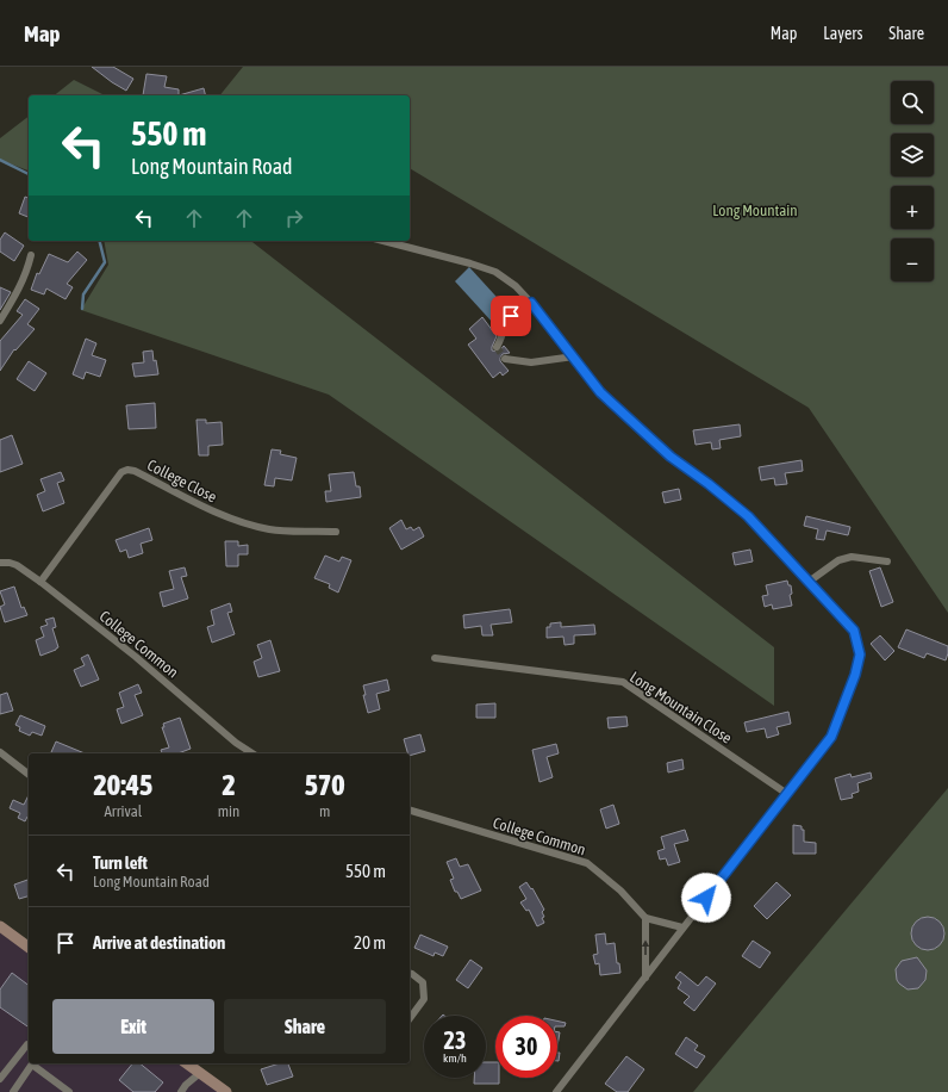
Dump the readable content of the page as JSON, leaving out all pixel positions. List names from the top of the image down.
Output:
{
  "streets": {
    "street": ["College Close", "College Common", "Long Mountain Close"]
  },
  "crossings": [
    ["College Close", "College Common"]
  ],
  "parks": ["Long Mountain"],
  "page": {
    "header": "Map",
    "nav": ["Map", "Layers", "Share"],
    "map_buttons": ["+", "−"],
    "turn": ["550 m", "Long Mountain Road"],
    "eta": [
      "20:45",
      "Arrival",
      "2",
      "min",
      "570",
      "m"
    ],
    "list": [
      {
        "name": "Turn left",
        "note": "Long Mountain Road",
        "value": "550 m"
      },
      {
        "name": "Arrive at destination",
        "value": "20 m"
      }
    ],
    "buttons": ["Exit", "Share"],
    "speed": "23 km/h",
    "limit": "30"
  }
}
